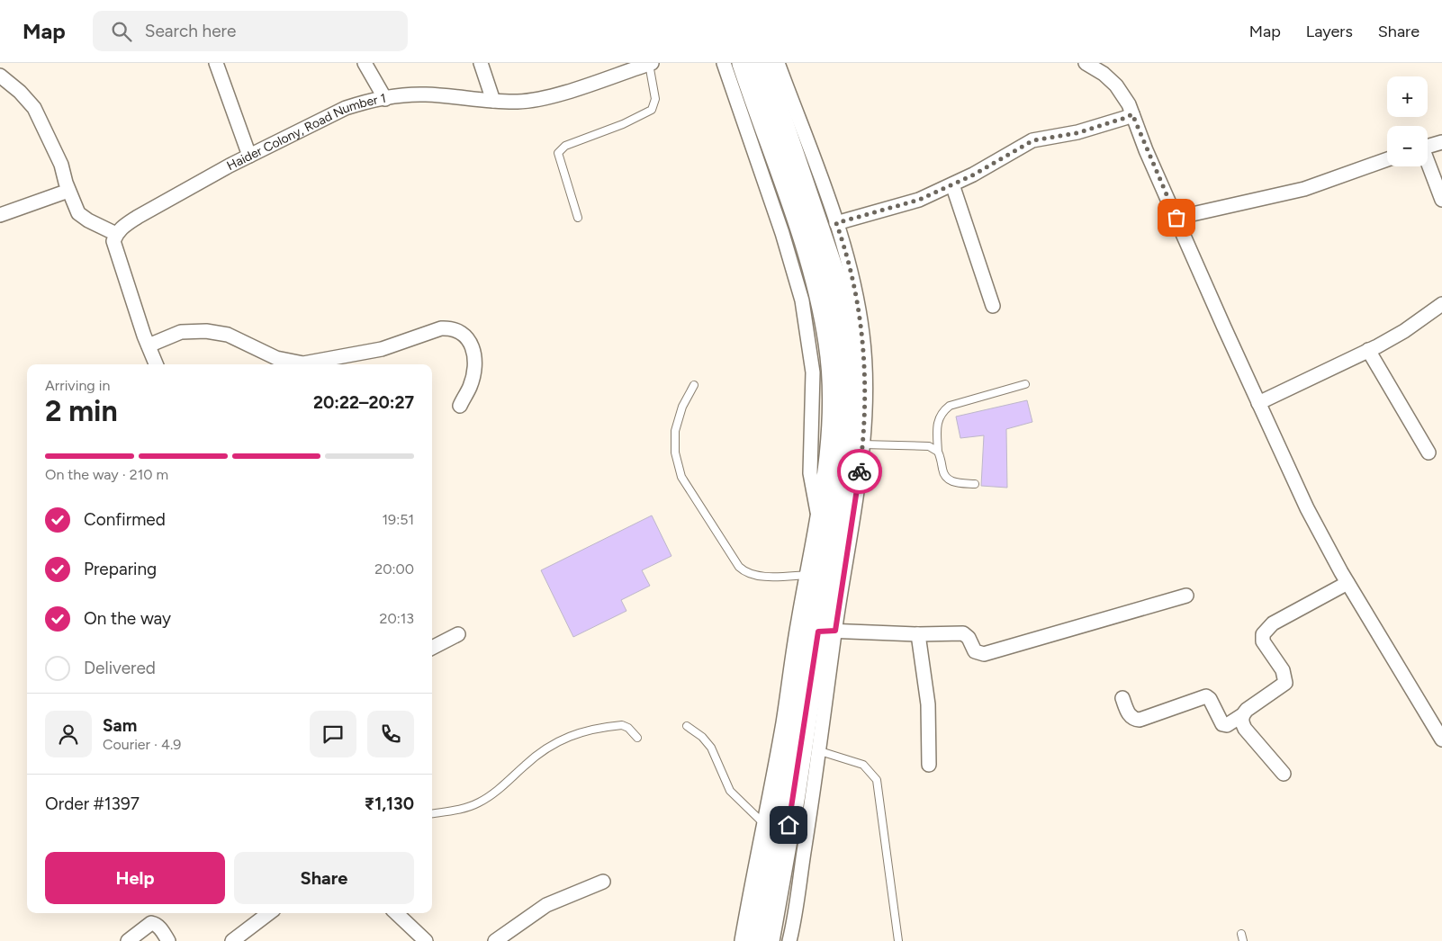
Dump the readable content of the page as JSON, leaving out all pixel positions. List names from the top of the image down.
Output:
{
  "streets": {
    "street": ["Haider Colony, Road Number 1"]
  },
  "page": {
    "header": "Map",
    "search": "Search here",
    "nav": ["Map", "Layers", "Share"],
    "map_buttons": ["+", "−"],
    "heading": ["2 min", "Arriving in", "20:22–20:27"],
    "panel": [
      "Sam",
      "Courier · 4.9",
      "Order #1397",
      "₹1,130"
    ],
    "bar": "On the way · 210 m",
    "list": [
      ["Confirmed", "19:51"],
      ["Preparing", "20:00"],
      ["On the way", "20:13"],
      "Delivered"
    ],
    "buttons": ["Help", "Share"]
  }
}
